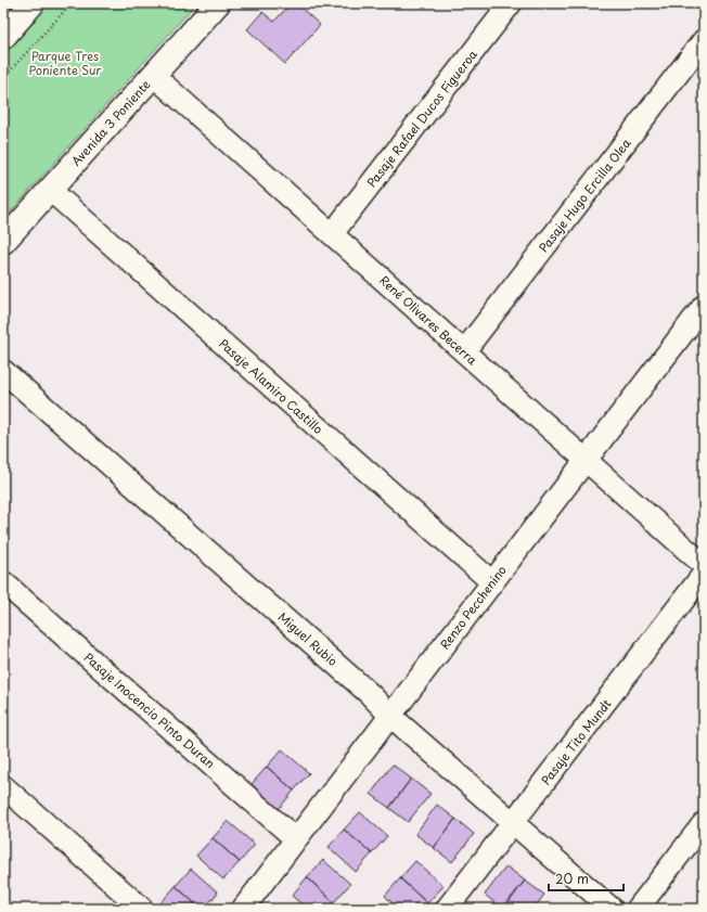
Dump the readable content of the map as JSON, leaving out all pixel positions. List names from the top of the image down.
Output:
{
  "streets": {
    "main road": ["Avenida 3 Poniente"],
    "street": [
      "Pasaje Rafael Ducos Figueroa",
      "Pasaje Hugo Ercilla Olea",
      "René Olivares Becerra",
      "Pasaje Alamiro Castillo",
      "Renzo Pecchenino",
      "Miguel Rubio",
      "Pasaje Inocencio Pinto Duran",
      "Pasaje Tito Mundt"
    ]
  },
  "crossings": [
    ["Pasaje Rafael Ducos Figueroa", "René Olivares Becerra"],
    ["Avenida 3 Poniente", "René Olivares Becerra"],
    ["Avenida 3 Poniente", "Pasaje Alamiro Castillo"],
    ["Pasaje Hugo Ercilla Olea", "René Olivares Becerra"],
    ["René Olivares Becerra", "Renzo Pecchenino"],
    ["Pasaje Alamiro Castillo", "Renzo Pecchenino"],
    ["Renzo Pecchenino", "Miguel Rubio"],
    ["Renzo Pecchenino", "Pasaje Inocencio Pinto Duran"],
    ["Miguel Rubio", "Pasaje Tito Mundt"]
  ],
  "parks": ["Parque Tres Poniente Sur"],
  "scale_bar": "20 m"
}
